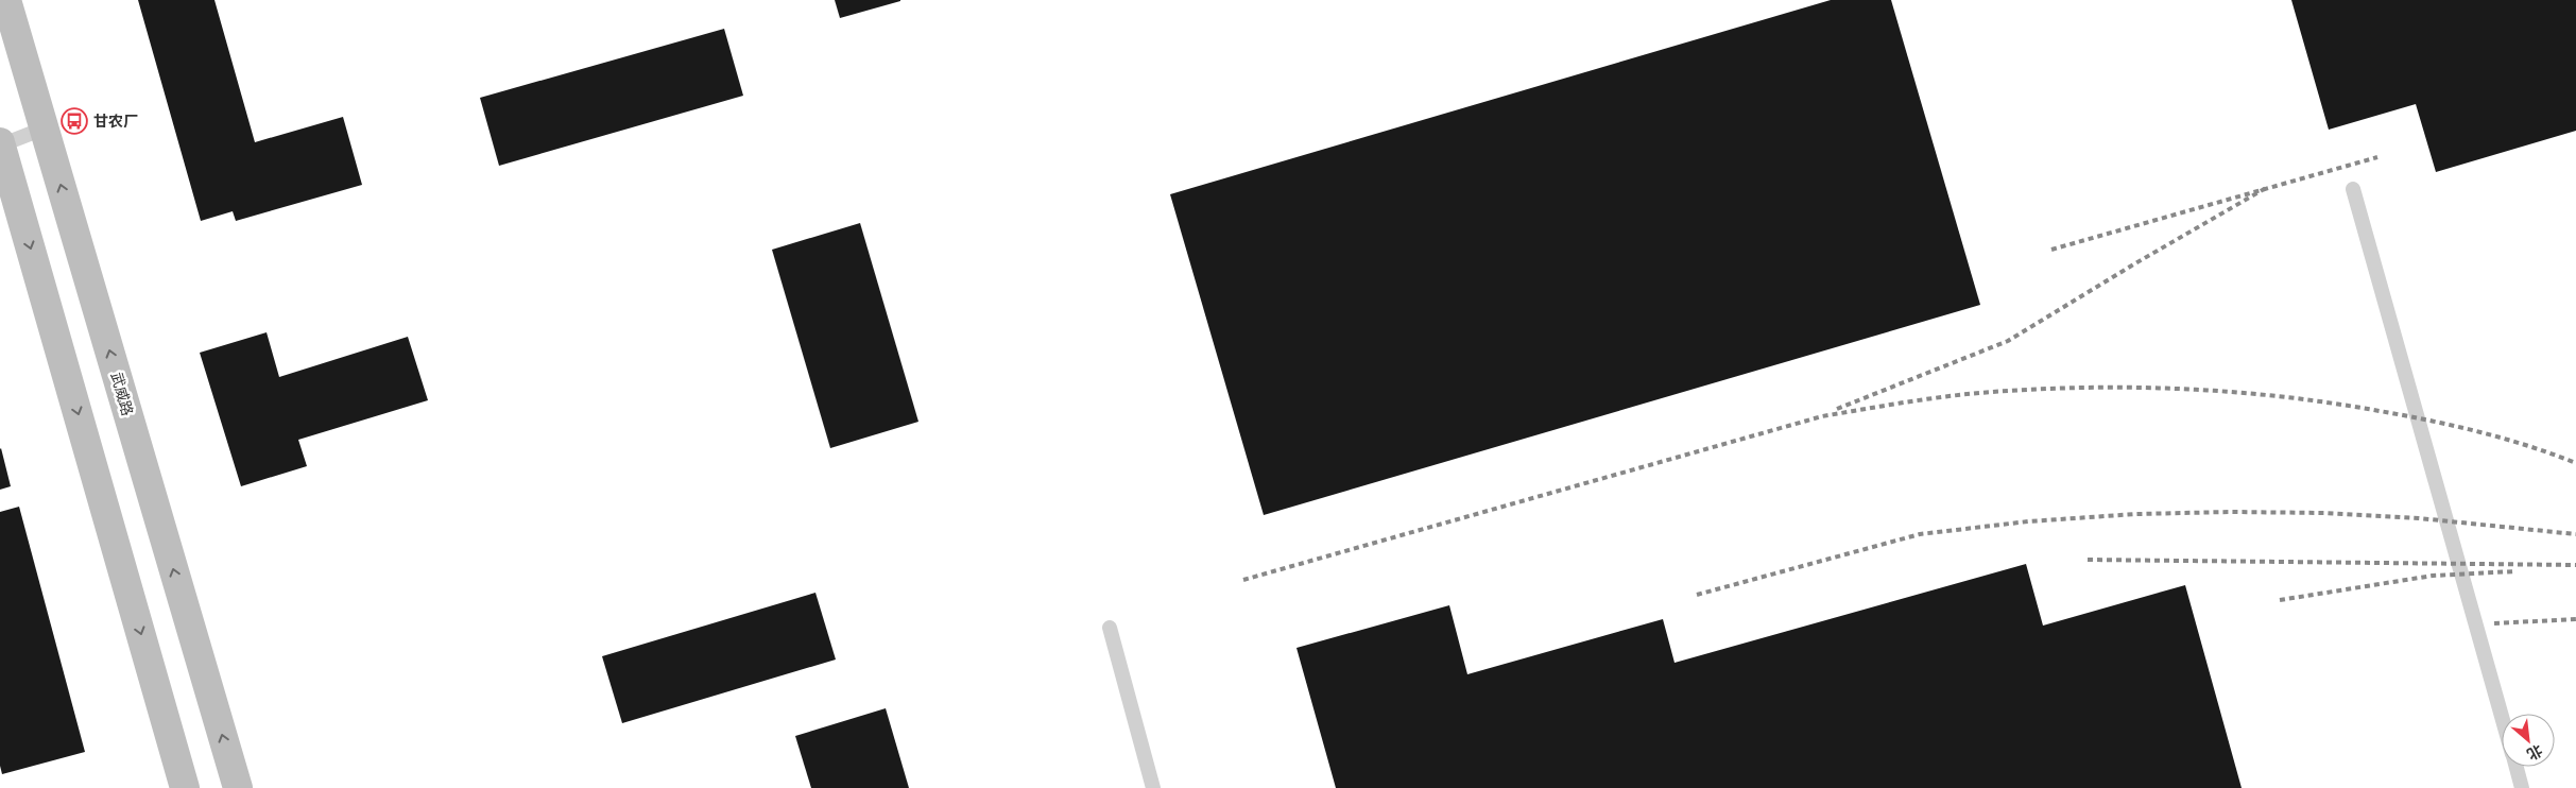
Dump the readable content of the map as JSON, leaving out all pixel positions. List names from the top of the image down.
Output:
{
  "streets": {
    "main road": ["武威路"]
  },
  "places": {
    "bus stop": ["甘农厂"]
  },
  "north": "bottom right"
}
